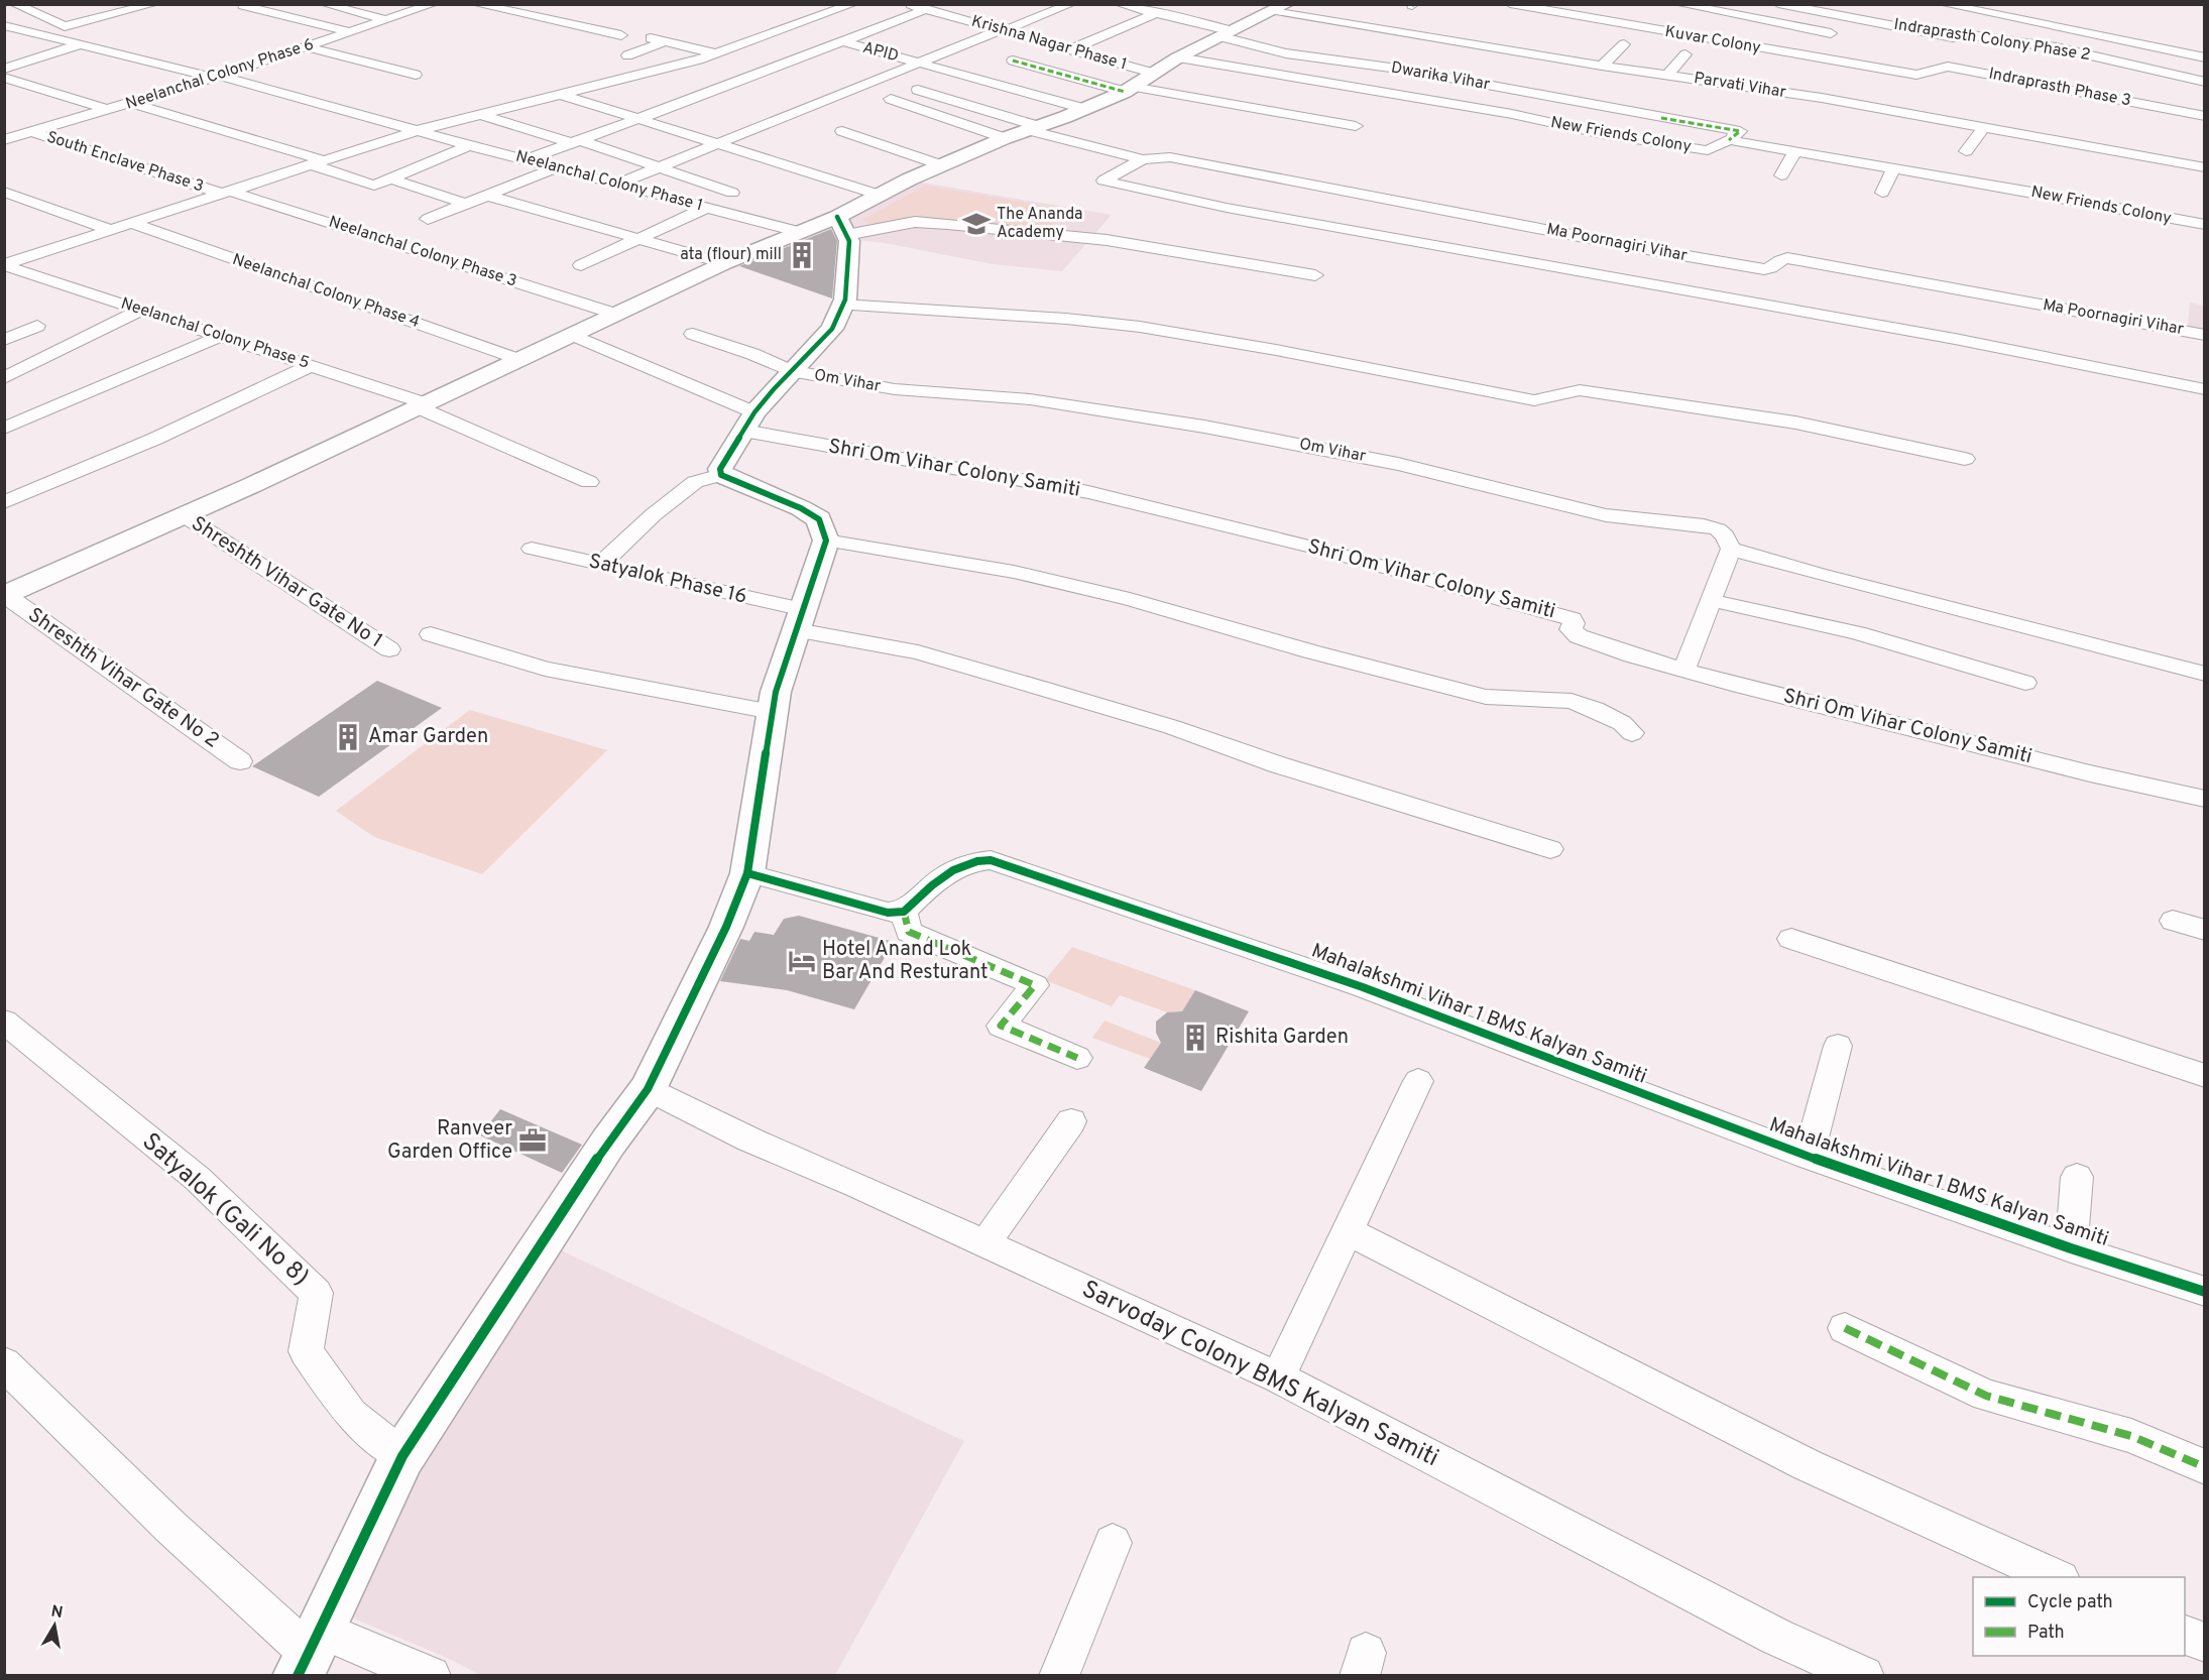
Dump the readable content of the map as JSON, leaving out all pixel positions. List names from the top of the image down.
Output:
{
  "streets": {
    "street": [
      "Kuvar Colony",
      "Indraprasth Colony Phase 2",
      "Krishna Nagar Phase 1",
      "APID",
      "Neelanchal Colony Phase 6",
      "Dwarika Vihar",
      "Parvati Vihar",
      "Indraprasth Phase 3",
      "New Friends Colony",
      "South Enclave Phase 3",
      "Neelanchal Colony Phase 1",
      "Ma Poornagiri Vihar",
      "Neelanchal Colony Phase 3",
      "Neelanchal Colony Phase 4",
      "Neelanchal Colony Phase 5",
      "Om Vihar",
      "Shri Om Vihar Colony Samiti",
      "Satyalok Phase 16",
      "Shreshth Vihar Gate No 1",
      "Shreshth Vihar Gate No 2",
      "Mahalakshmi Vihar 1 BMS Kalyan Samiti",
      "Satyalok (Gali No 8)",
      "Sarvoday Colony BMS Kalyan Samiti"
    ]
  },
  "crossings": [
    ["Kuvar Colony", "Indraprasth Phase 3"],
    ["Neelanchal Colony Phase 6", "South Enclave Phase 3"],
    ["Neelanchal Colony Phase 6", "Neelanchal Colony Phase 1"],
    ["Dwarika Vihar", "New Friends Colony"],
    ["South Enclave Phase 3", "Neelanchal Colony Phase 3"]
  ],
  "places": {
    "school or university": ["The Ananda Academy"],
    "building": ["ata (flour) mill", "Amar Garden", "Rishita Garden"],
    "hotel": ["Hotel Anand Lok Bar And Resturant"],
    "office": ["Ranveer Garden Office"]
  },
  "legend": ["Cycle path", "Path"],
  "north": "top"
}
